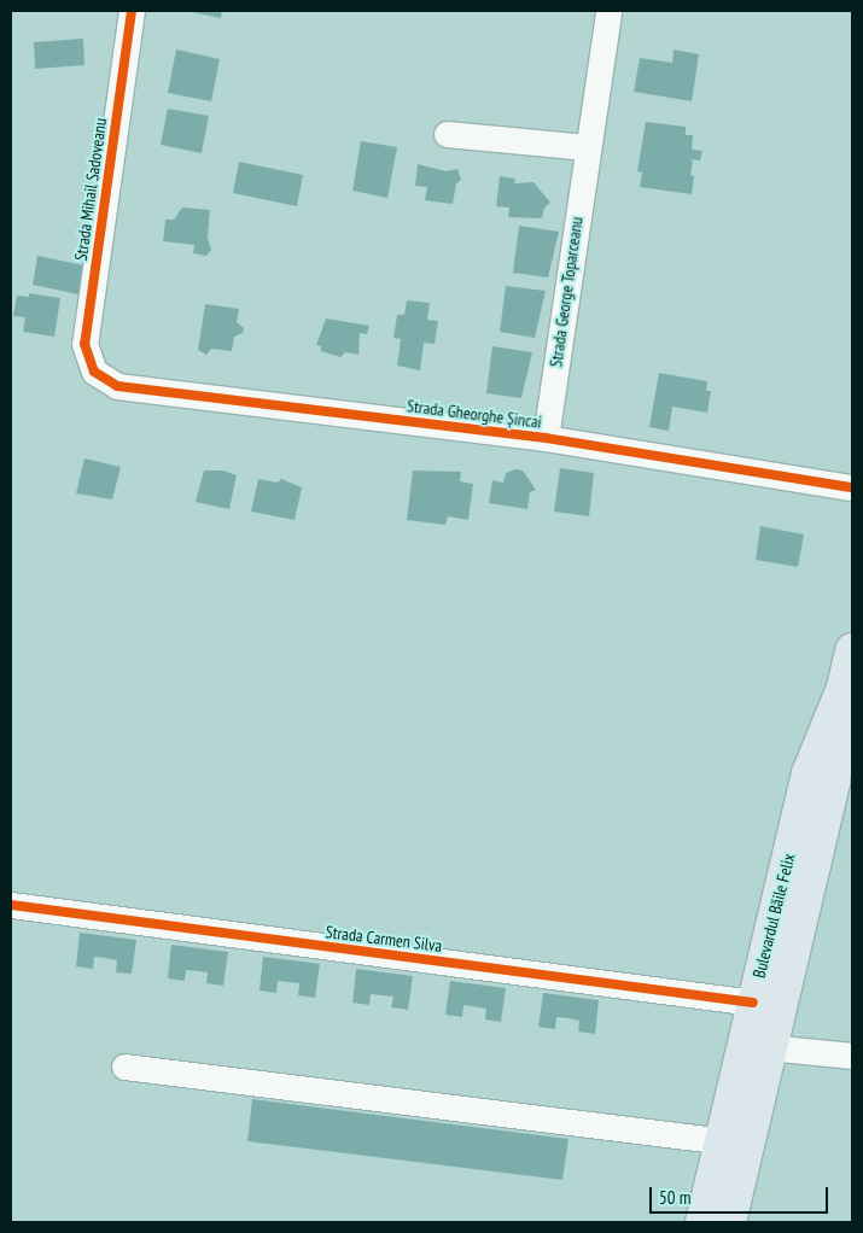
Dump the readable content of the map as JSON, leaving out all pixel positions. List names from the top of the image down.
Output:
{
  "streets": {
    "main road": ["Bulevardul Băile Felix"],
    "street": [
      "Strada Mihail Sadoveanu",
      "Strada George Toparceanu",
      "Strada Gheorghe Șincai",
      "Strada Carmen Silva"
    ]
  },
  "crossings": [
    ["Strada Mihail Sadoveanu", "Strada Gheorghe Șincai"],
    ["Strada George Toparceanu", "Strada Gheorghe Șincai"],
    ["Bulevardul Băile Felix", "Strada Carmen Silva"]
  ],
  "scale_bar": "50 m"
}
